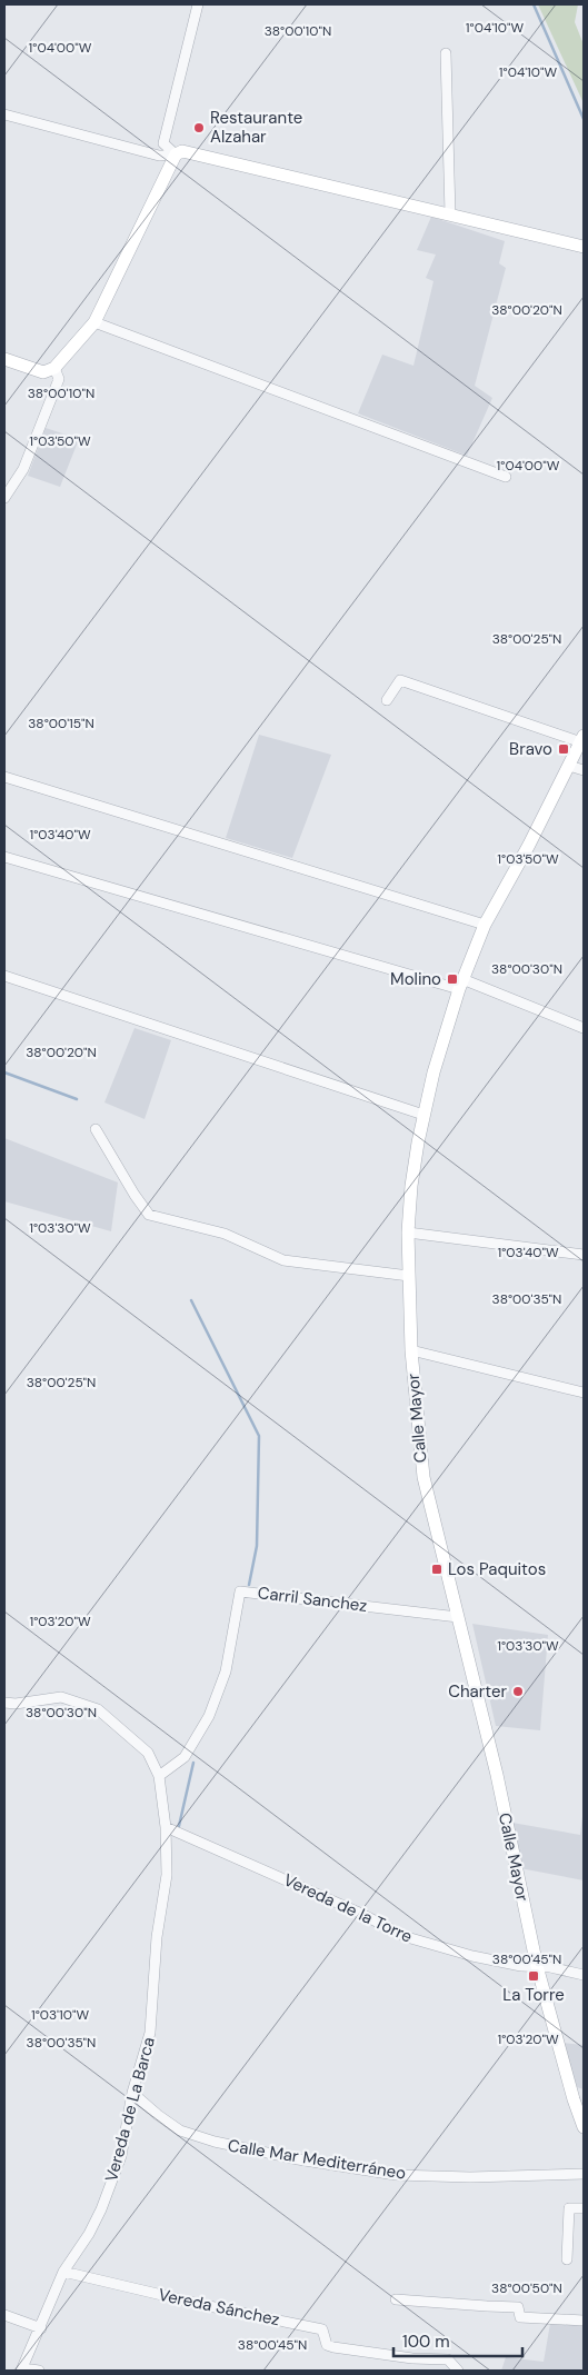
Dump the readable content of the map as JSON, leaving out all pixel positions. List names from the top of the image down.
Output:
{
  "streets": {
    "main road": ["Calle Mayor"],
    "street": [
      "Carril Sanchez",
      "Vereda de la Torre",
      "Vereda de La Barca",
      "Calle Mar Mediterráneo",
      "Vereda Sánchez"
    ]
  },
  "crossings": [
    ["Calle Mayor", "Carril Sanchez"],
    ["Calle Mayor", "Vereda de la Torre"],
    ["Carril Sanchez", "Vereda de La Barca"],
    ["Vereda de la Torre", "Vereda de La Barca"],
    ["Vereda de La Barca", "Calle Mar Mediterráneo"],
    ["Vereda de La Barca", "Vereda Sánchez"]
  ],
  "places": {
    "other": ["Restaurante Alzahar", "Charter"],
    "transit": [
      "Bravo",
      "Molino",
      "Los Paquitos",
      "La Torre"
    ]
  },
  "scale_bar": "100 m",
  "coordinates": [
    "1°04'10\"W",
    "38°00'10\"N",
    "1°04'00\"W",
    "38°00'20\"N",
    "1°03'50\"W",
    "38°00'25\"N",
    "38°00'15\"N",
    "1°03'40\"W",
    "38°00'30\"N",
    "1°03'30\"W",
    "38°00'35\"N",
    "1°03'20\"W",
    "38°00'45\"N",
    "1°03'10\"W",
    "38°00'50\"N"
  ]
}
